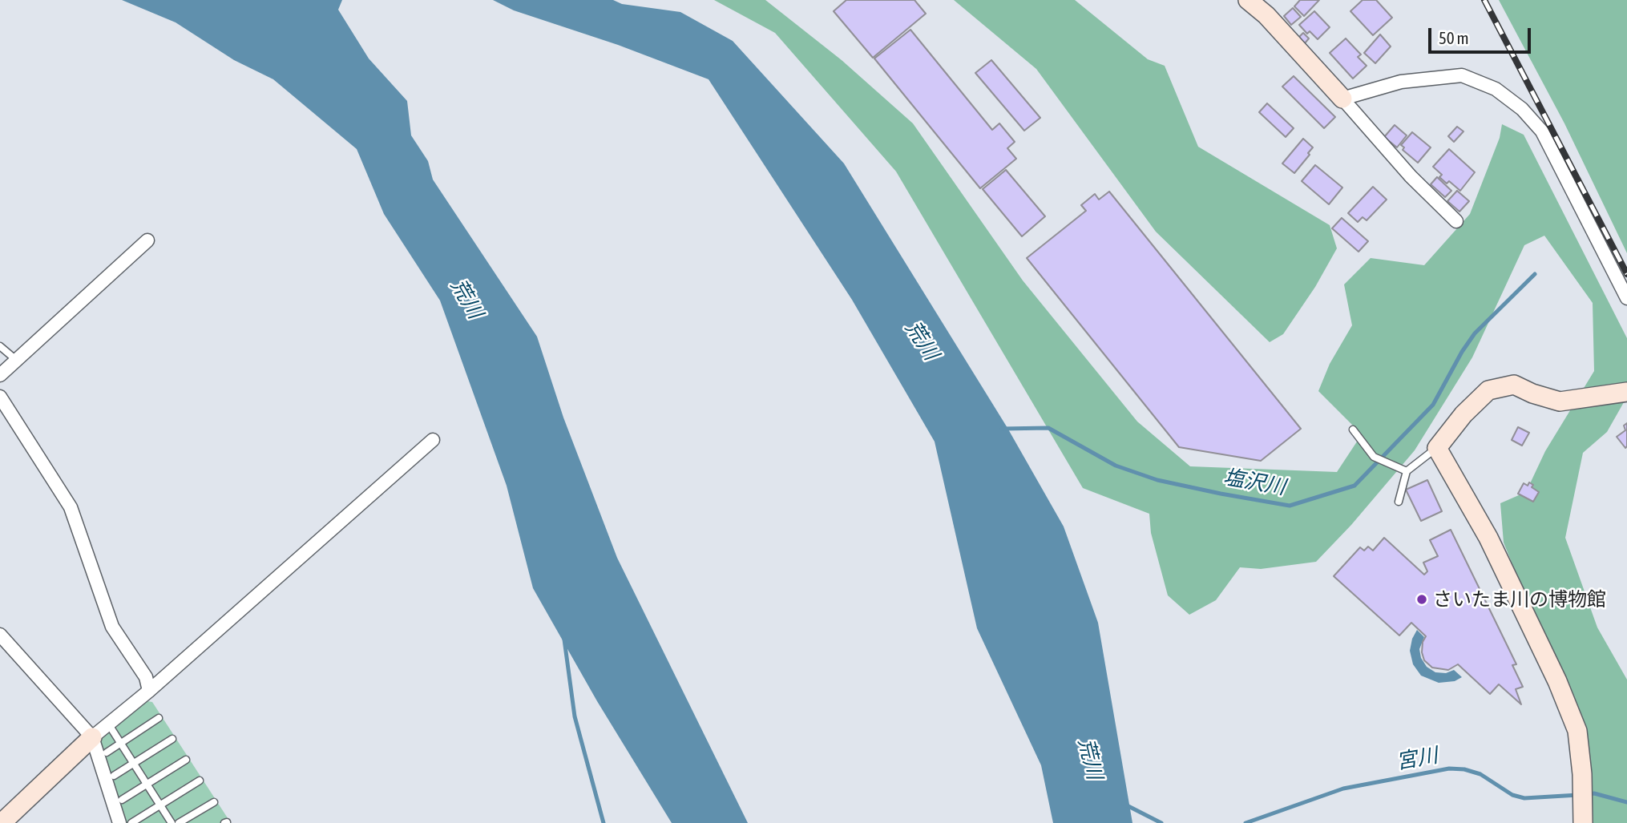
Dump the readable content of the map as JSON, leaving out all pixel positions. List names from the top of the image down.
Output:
{
  "water": ["荒川", "塩沢川", "宮川"],
  "places": ["さいたま川の博物館"],
  "scale_bar": "50 m"
}
